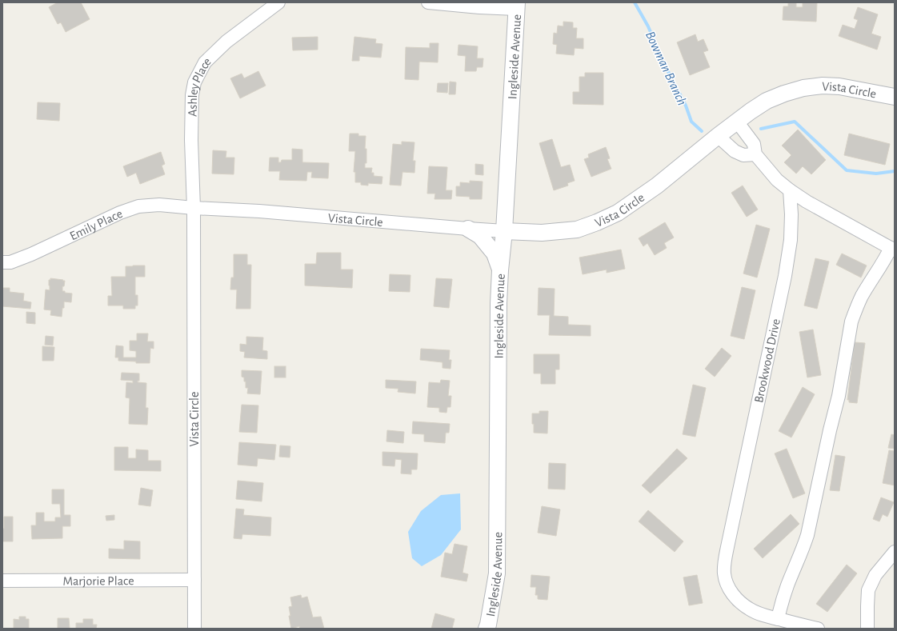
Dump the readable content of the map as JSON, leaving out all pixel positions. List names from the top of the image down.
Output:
{
  "streets": {
    "street": [
      "Ingleside Avenue",
      "Ashley Place",
      "Vista Circle",
      "Emily Place",
      "Brookwood Drive",
      "Marjorie Place"
    ]
  },
  "crossings": [
    ["Ingleside Avenue", "Vista Circle"],
    ["Ashley Place", "Vista Circle"],
    ["Ashley Place", "Emily Place"],
    ["Vista Circle", "Emily Place"],
    ["Vista Circle", "Marjorie Place"]
  ],
  "water": ["Bowman Branch"]
}
